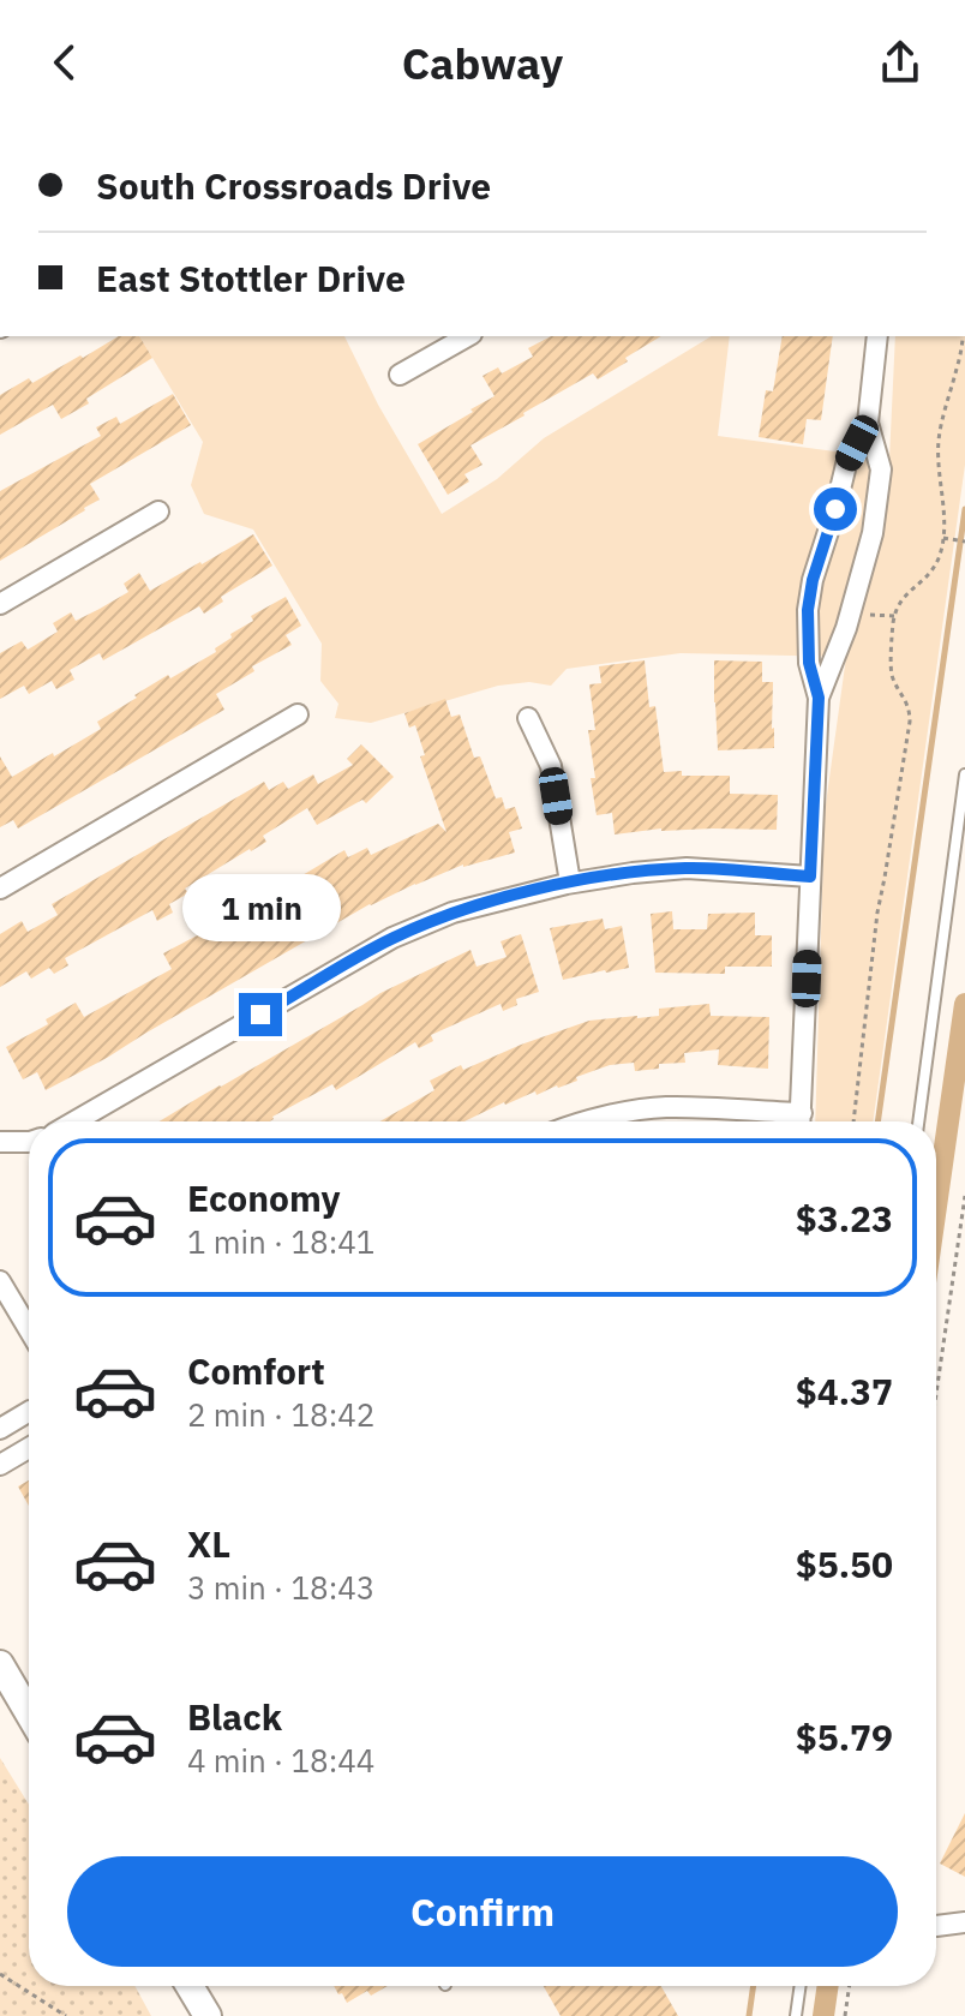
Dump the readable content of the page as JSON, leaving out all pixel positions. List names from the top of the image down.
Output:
{
  "page": {
    "header": "Cabway",
    "banner": ["South Crossroads Drive", "East Stottler Drive"],
    "bubble": "1 min",
    "list": [
      {
        "name": "Economy",
        "note": "1 min · 18:41",
        "value": "$3.23"
      },
      {
        "name": "Comfort",
        "note": "2 min · 18:42",
        "value": "$4.37"
      },
      {
        "name": "XL",
        "note": "3 min · 18:43",
        "value": "$5.50"
      },
      {
        "name": "Black",
        "note": "4 min · 18:44",
        "value": "$5.79"
      }
    ],
    "buttons": "Confirm"
  }
}
